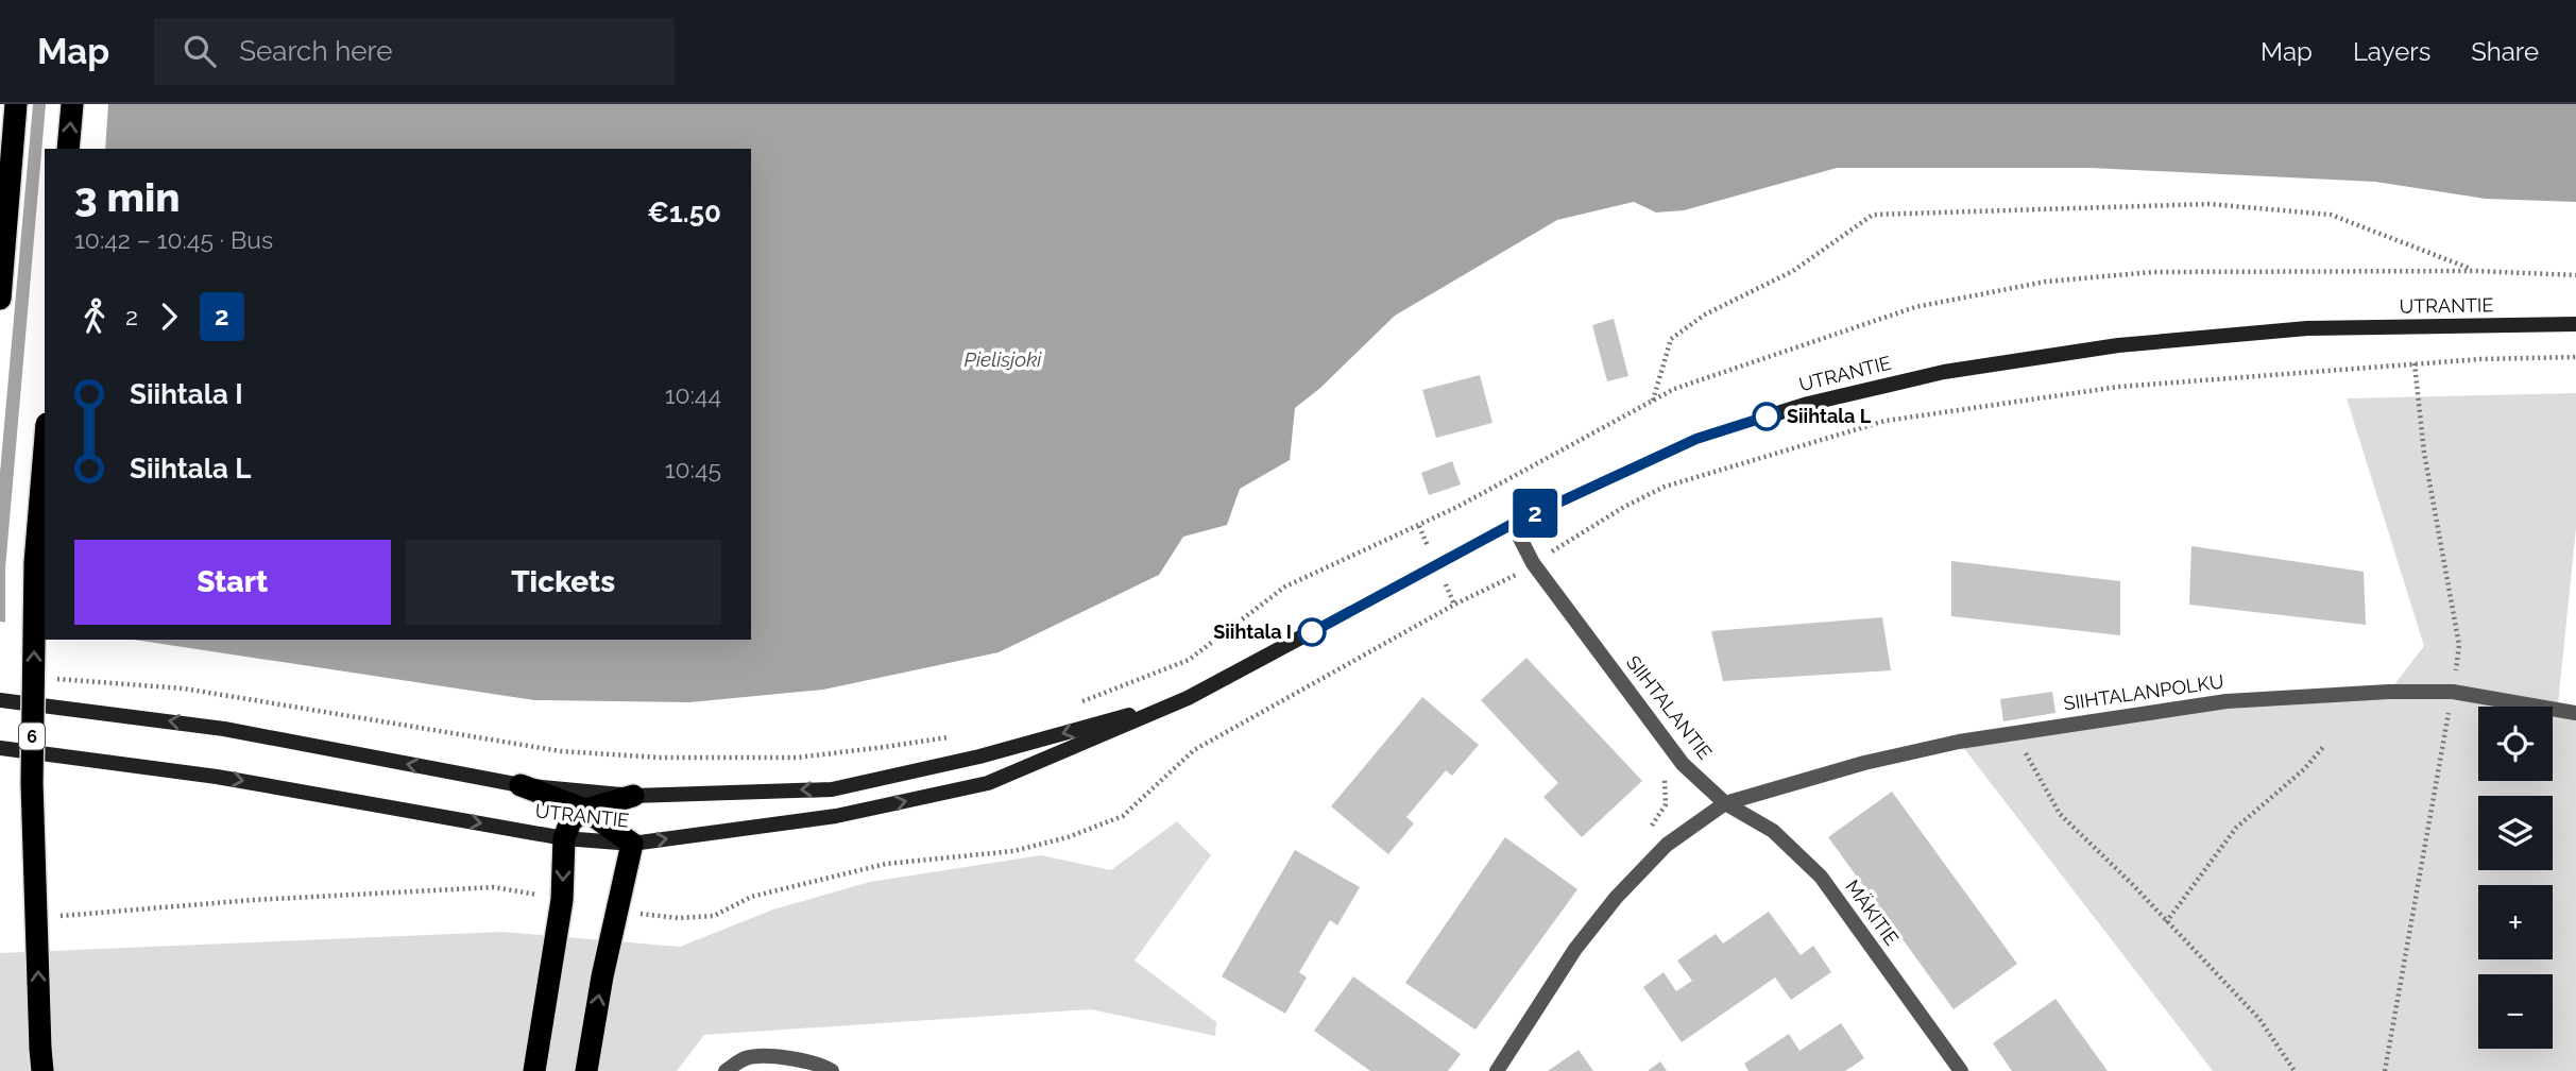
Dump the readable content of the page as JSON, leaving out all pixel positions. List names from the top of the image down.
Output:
{
  "streets": {
    "highway": ["6"],
    "main road": ["UTRANTIE"],
    "street": ["SIIHTALANPOLKU", "SIIHTALANTIE", "MÄKITIE"]
  },
  "crossings": [
    ["UTRANTIE", "SIIHTALANTIE"],
    ["SIIHTALANPOLKU", "SIIHTALANTIE"],
    ["SIIHTALANPOLKU", "MÄKITIE"],
    ["SIIHTALANTIE", "MÄKITIE"]
  ],
  "water": ["Pielisjoki"],
  "places": ["Siihtala L", "Siihtala I"],
  "lines": ["bus line 2"],
  "page": {
    "header": "Map",
    "search": "Search here",
    "nav": ["Map", "Layers", "Share"],
    "on_map": "2",
    "heading": ["3 min", "10:42 – 10:45 · Bus", "€1.50"],
    "legs": ["2", "2"],
    "list": [
      {
        "name": "Siihtala I",
        "value": "10:44"
      },
      {
        "name": "Siihtala L",
        "value": "10:45"
      }
    ],
    "buttons": ["Start", "Tickets"],
    "map_buttons": ["+", "−"]
  }
}
